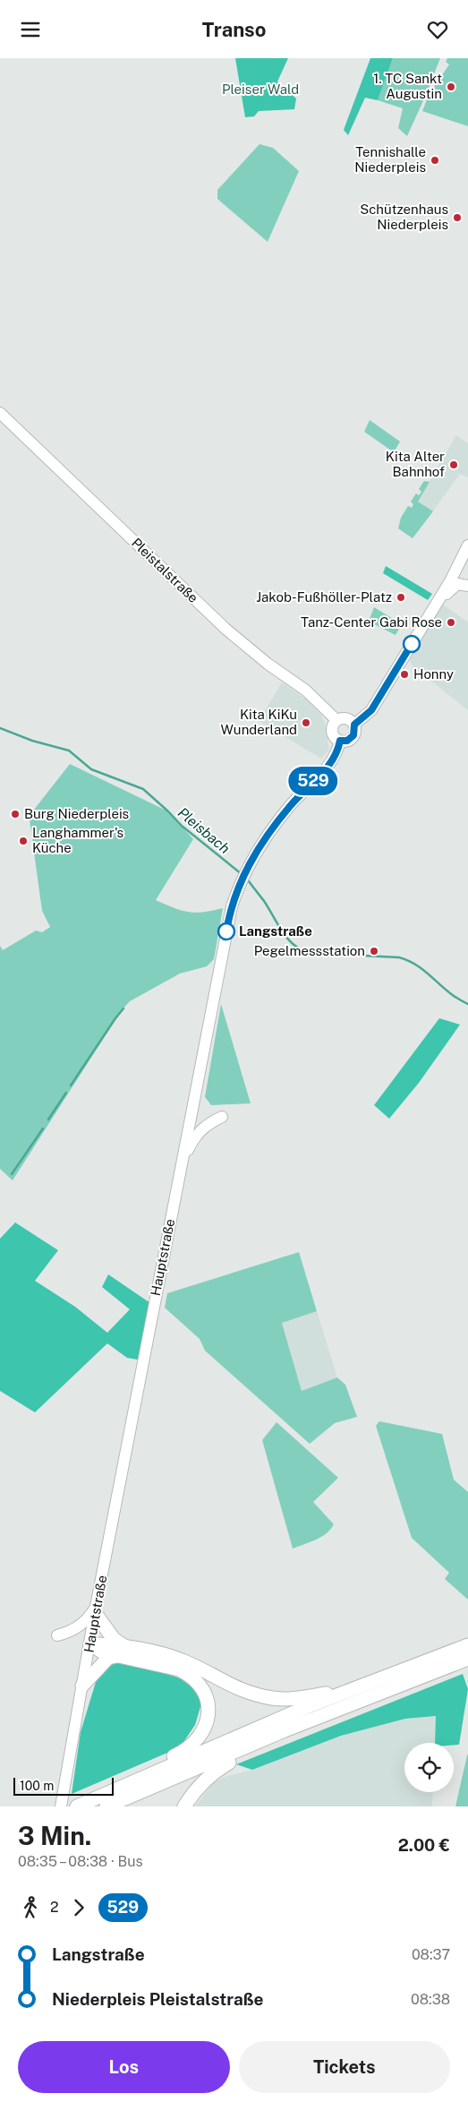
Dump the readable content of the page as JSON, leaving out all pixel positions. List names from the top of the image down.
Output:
{
  "streets": {
    "main road": ["Pleistalstraße", "Hauptstraße"]
  },
  "crossings": [
    ["Pleistalstraße", "Hauptstraße"]
  ],
  "water": ["Pleisbach"],
  "parks": ["Pleiser Wald"],
  "places": [
    "1. TC Sankt Augustin",
    "Tennishalle Niederpleis",
    "Schützenhaus Niederpleis",
    "Kita Alter Bahnhof",
    "Jakob-Fußhöller-Platz",
    "Tanz-Center Gabi Rose",
    "Honny",
    "Kita KiKu Wunderland",
    "Burg Niederpleis",
    "Langhammer's Küche",
    "Langstraße",
    "Pegelmessstation"
  ],
  "lines": ["bus line 529"],
  "scale_bar": "100 m",
  "page": {
    "header": "Transo",
    "on_map": "529",
    "scale": "100 m",
    "heading": ["3 Min.", "08:35 – 08:38 · Bus", "2.00 €"],
    "legs": ["2", "529"],
    "list": [
      {
        "name": "Langstraße",
        "value": "08:37"
      },
      {
        "name": "Niederpleis Pleistalstraße",
        "value": "08:38"
      }
    ],
    "buttons": ["Los", "Tickets"]
  }
}
